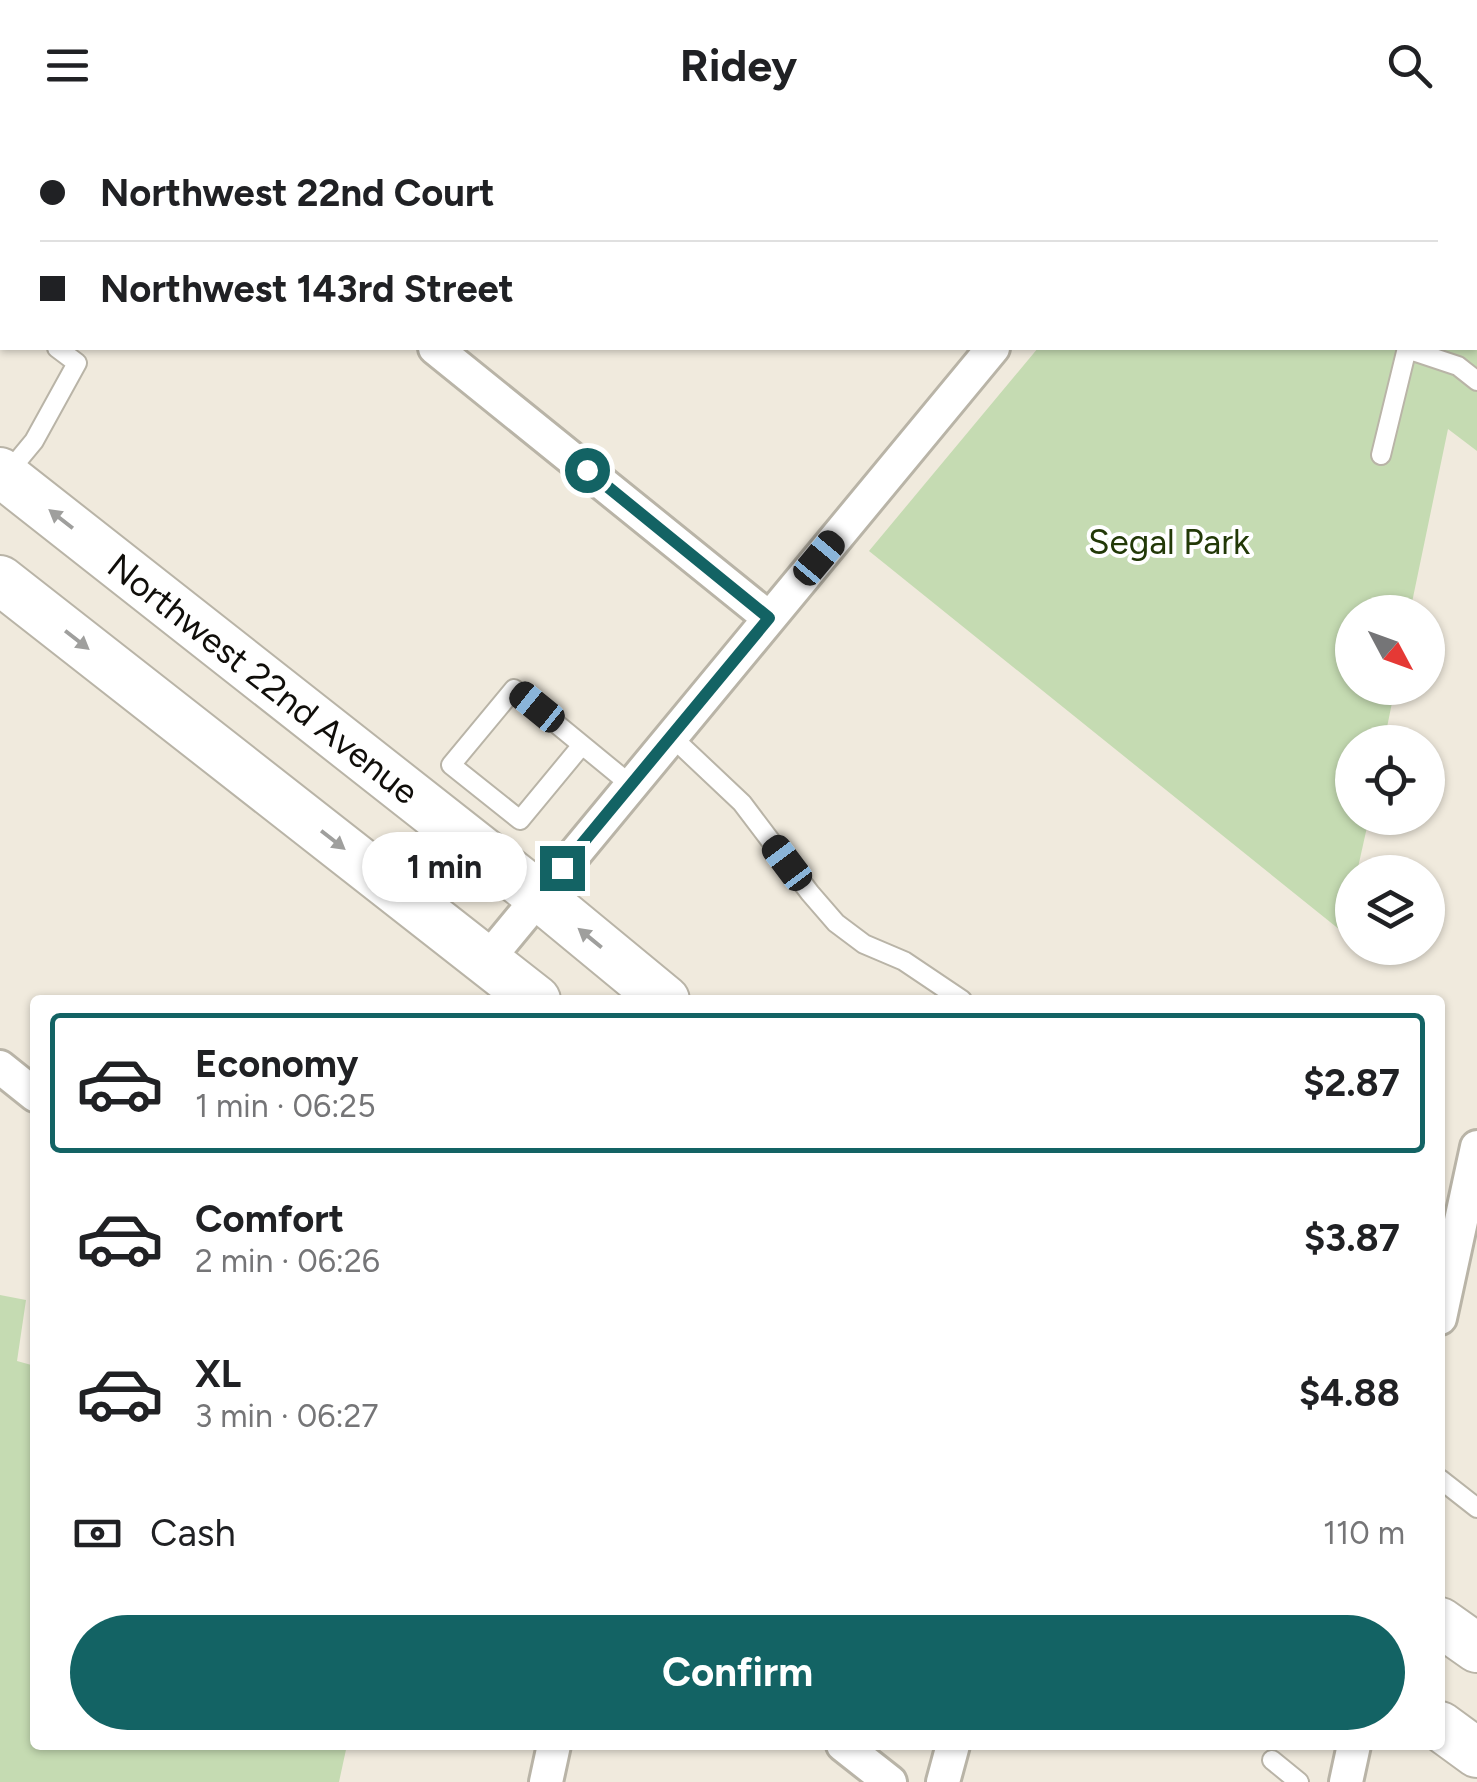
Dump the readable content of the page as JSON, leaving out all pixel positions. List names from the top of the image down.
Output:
{
  "streets": {
    "main road": ["Northwest 22nd Avenue"]
  },
  "parks": ["Segal Park"],
  "north": "bottom right",
  "page": {
    "header": "Ridey",
    "banner": ["Northwest 22nd Court", "Northwest 143rd Street"],
    "bubble": "1 min",
    "list": [
      {
        "name": "Economy",
        "note": "1 min · 06:25",
        "value": "$2.87"
      },
      {
        "name": "Comfort",
        "note": "2 min · 06:26",
        "value": "$3.87"
      },
      {
        "name": "XL",
        "note": "3 min · 06:27",
        "value": "$4.88"
      }
    ],
    "pay": ["Cash", "110 m"],
    "buttons": "Confirm"
  }
}
